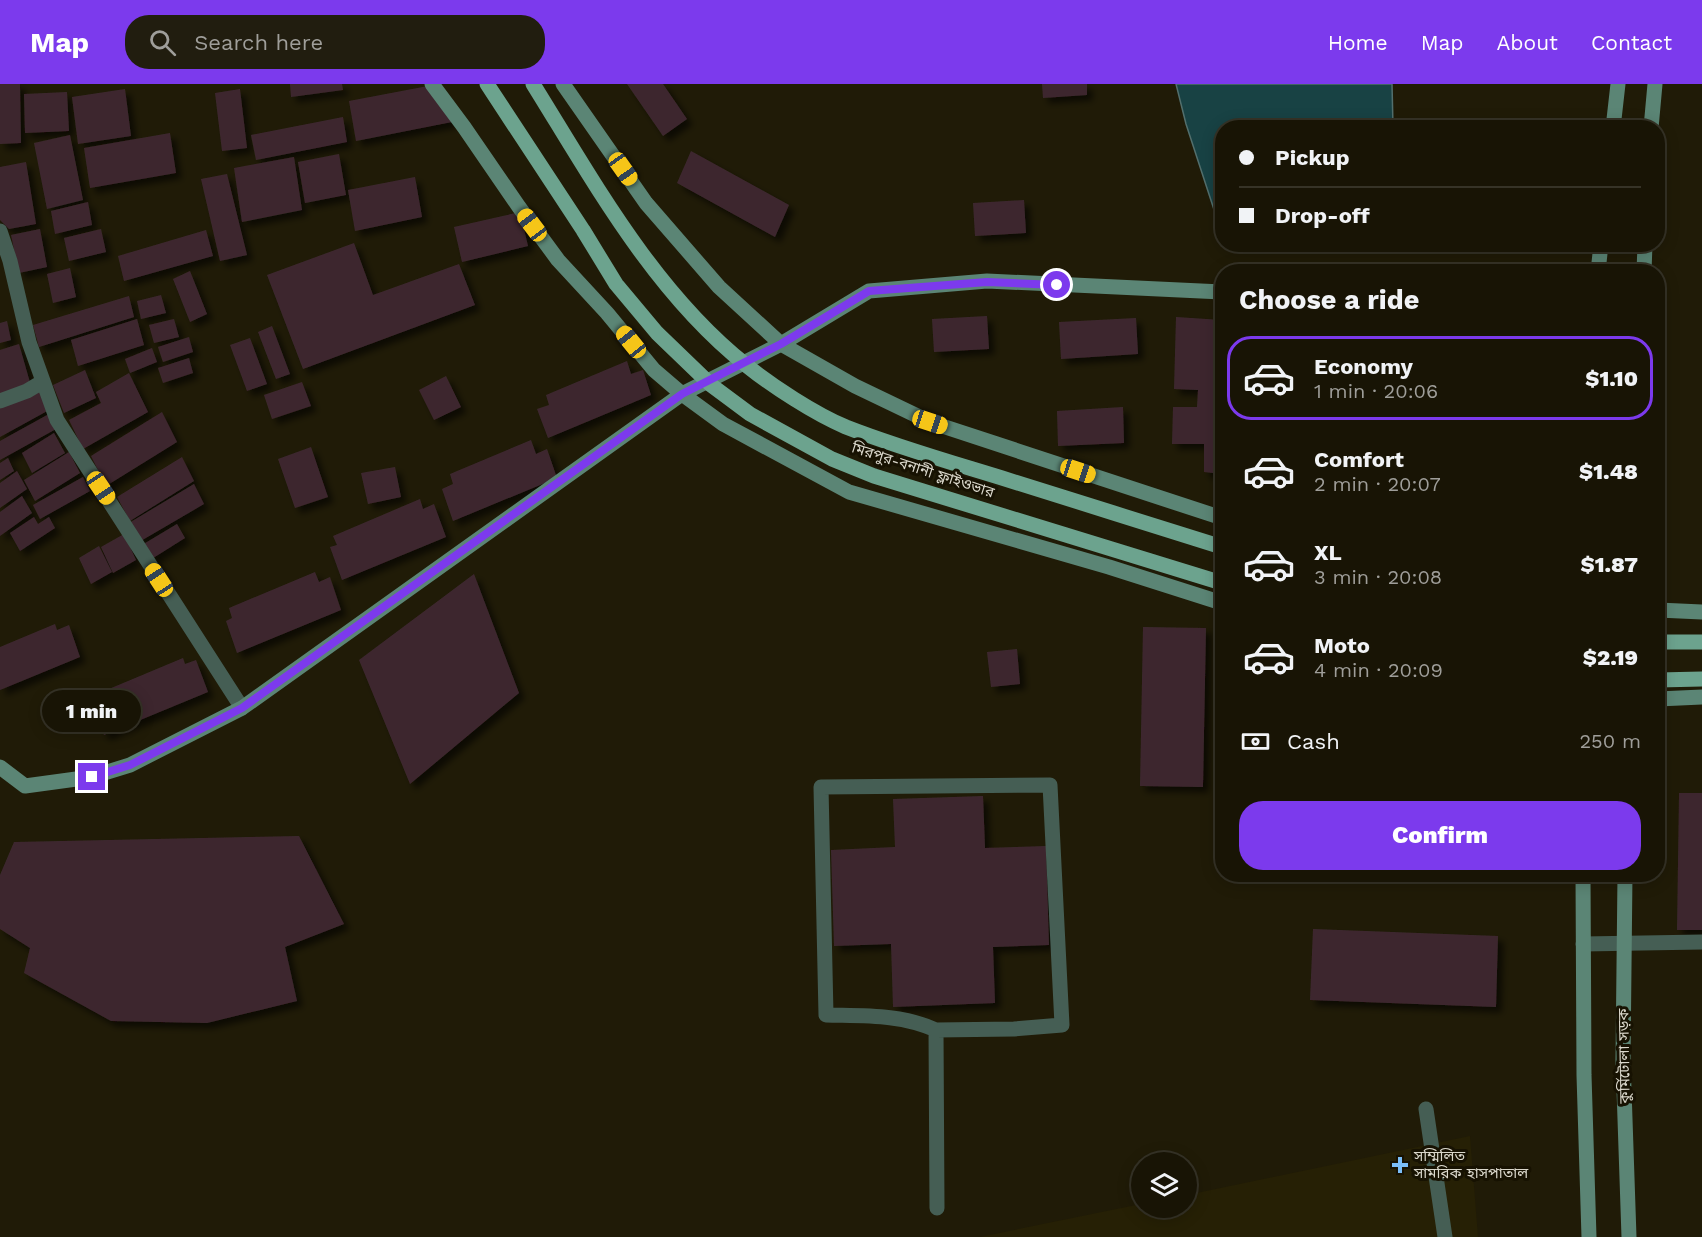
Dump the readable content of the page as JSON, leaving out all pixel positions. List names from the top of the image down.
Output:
{
  "streets": {
    "main road": ["মিরপুর-বনানী ফ্লাইওভার", "কুর্মিটোলা সড়ক"]
  },
  "places": {
    "health": ["সম্মিলিত সামরিক হাসপাতাল"]
  },
  "page": {
    "header": "Map",
    "search": "Search here",
    "nav": [
      "Home",
      "Map",
      "About",
      "Contact"
    ],
    "banner": ["Pickup", "Drop-off"],
    "heading": "Choose a ride",
    "list": [
      {
        "name": "Economy",
        "note": "1 min · 20:06",
        "value": "$1.10"
      },
      {
        "name": "Comfort",
        "note": "2 min · 20:07",
        "value": "$1.48"
      },
      {
        "name": "XL",
        "note": "3 min · 20:08",
        "value": "$1.87"
      },
      {
        "name": "Moto",
        "note": "4 min · 20:09",
        "value": "$2.19"
      }
    ],
    "bubble": "1 min",
    "pay": ["Cash", "250 m"],
    "buttons": "Confirm"
  }
}
